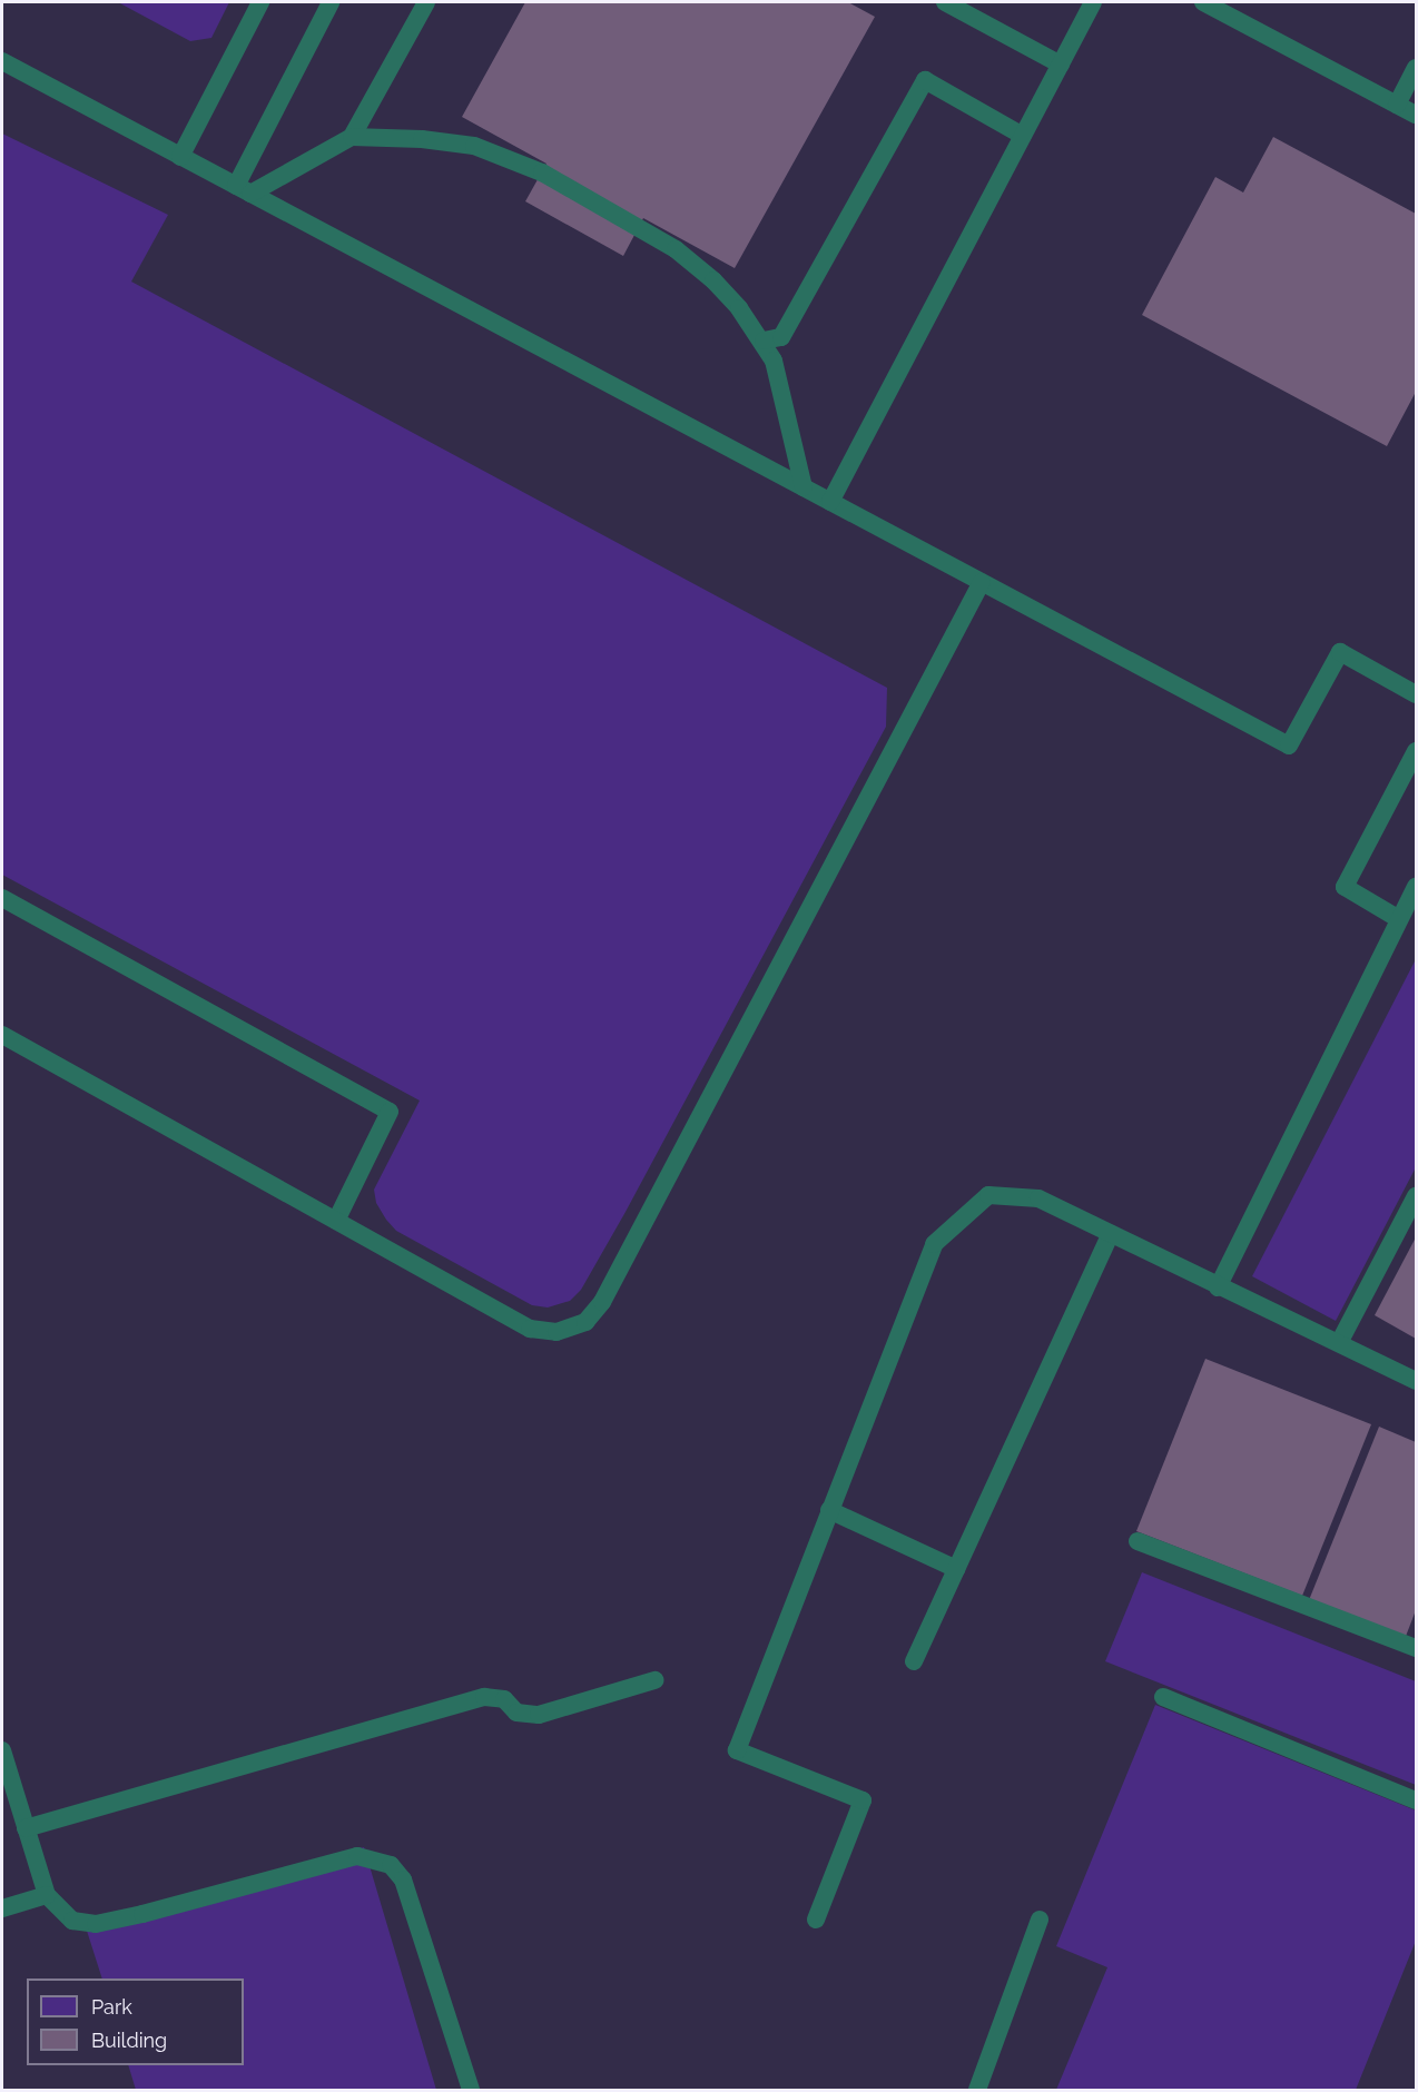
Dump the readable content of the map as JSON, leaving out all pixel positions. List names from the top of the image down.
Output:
{
  "legend": ["Park", "Building"]
}
